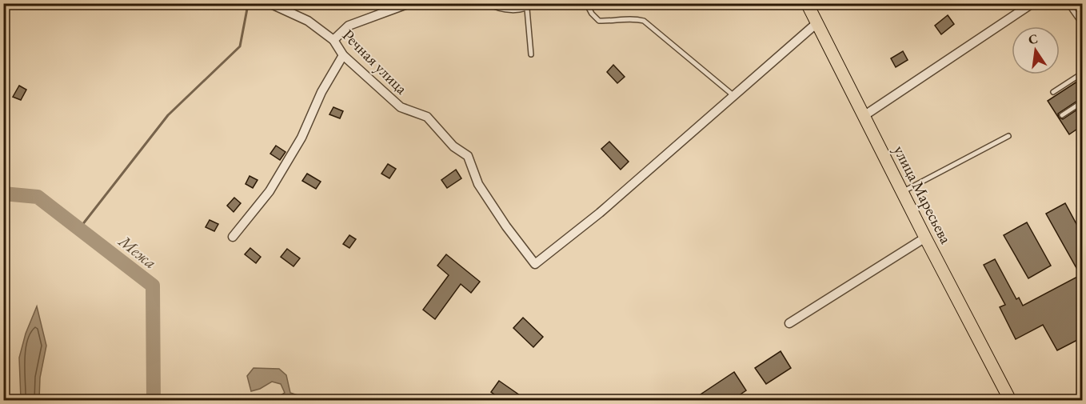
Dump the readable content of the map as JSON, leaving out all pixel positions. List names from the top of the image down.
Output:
{
  "streets": {
    "main road": ["улица Маресьева"],
    "street": ["Речная улица"]
  },
  "water": ["Межа"],
  "north": "top"
}
